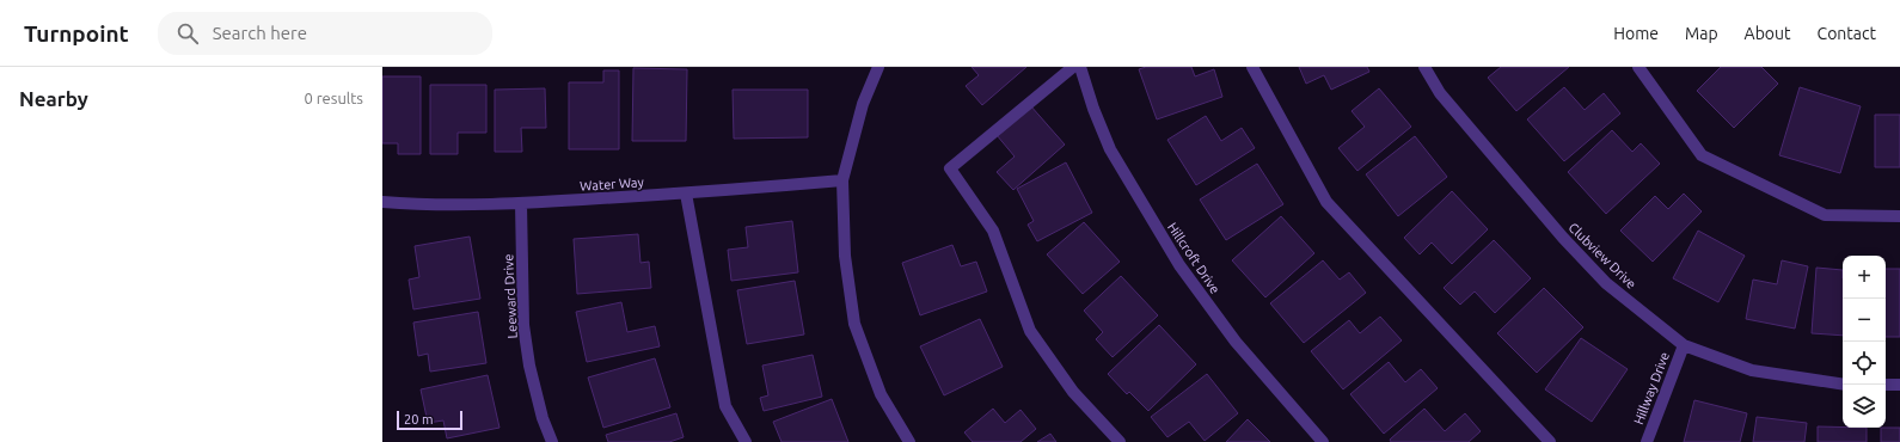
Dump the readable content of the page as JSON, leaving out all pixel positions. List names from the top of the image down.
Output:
{
  "streets": {
    "street": [
      "Water Way",
      "Clubview Drive",
      "Hillcroft Drive",
      "Leeward Drive",
      "Hillway Drive"
    ]
  },
  "crossings": [
    ["Water Way", "Leeward Drive"],
    ["Clubview Drive", "Hillway Drive"]
  ],
  "scale_bar": "20 m",
  "page": {
    "header": "Turnpoint",
    "search": "Search here",
    "nav": [
      "Home",
      "Map",
      "About",
      "Contact"
    ],
    "heading": ["Nearby", "0 results"],
    "map_buttons": ["+", "−"],
    "scale": "20 m"
  }
}
